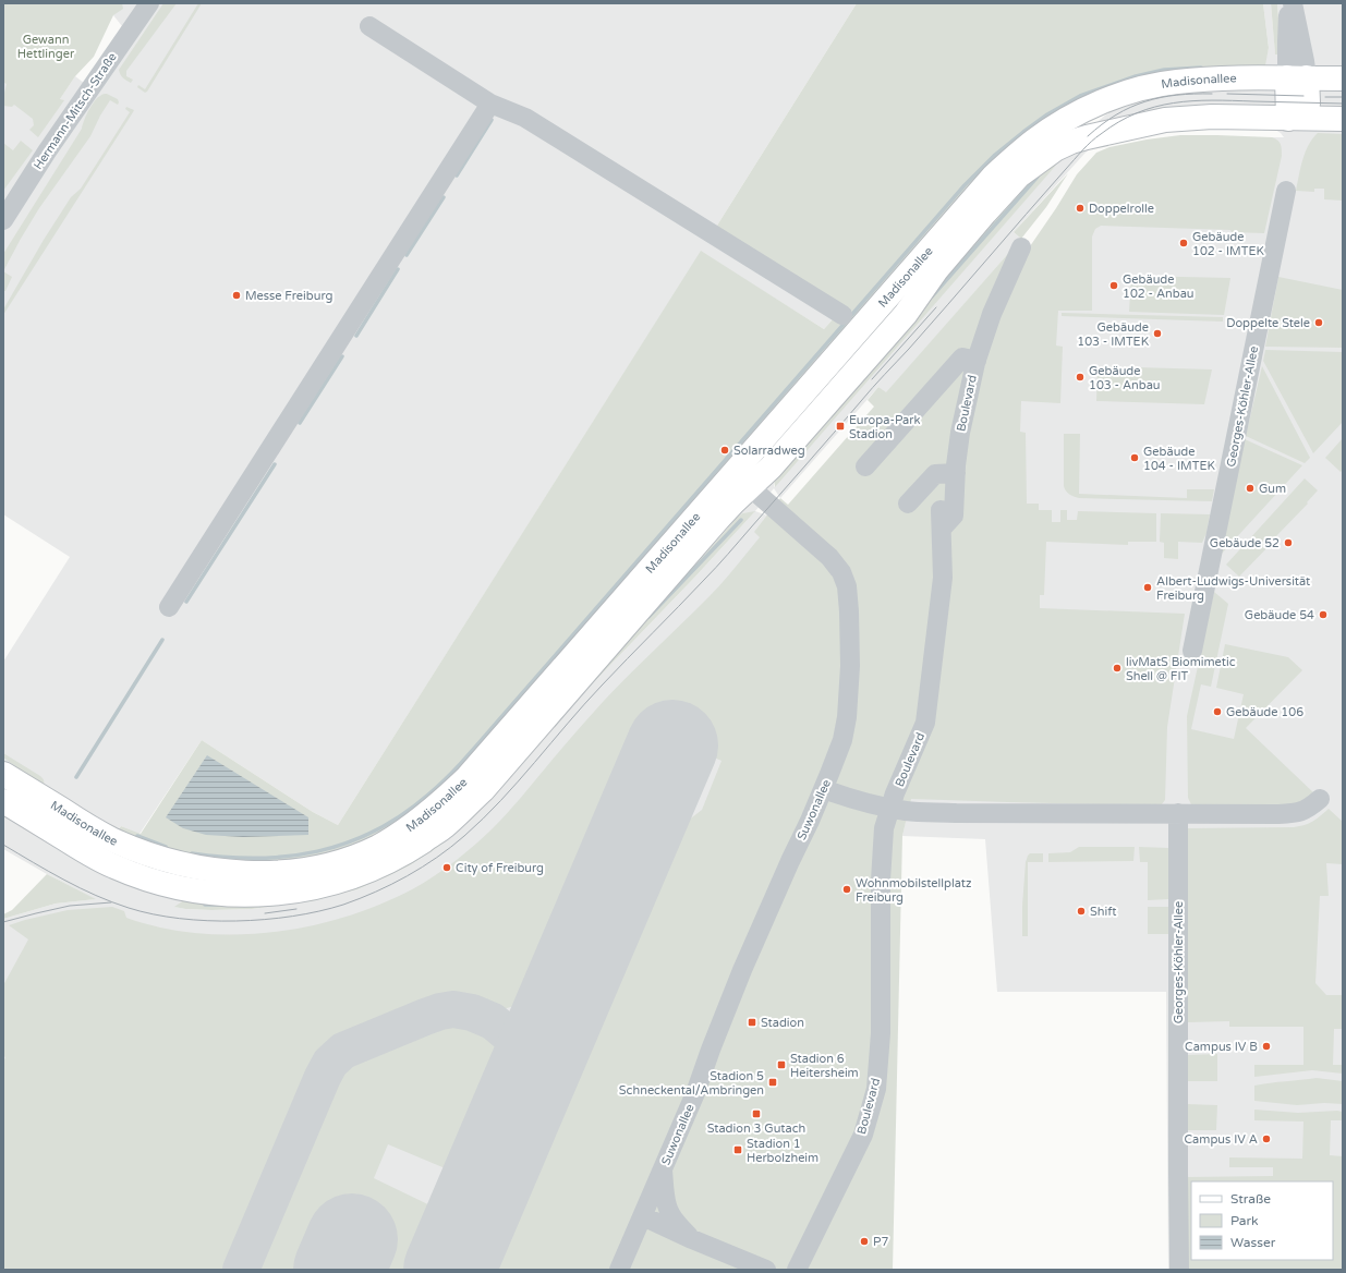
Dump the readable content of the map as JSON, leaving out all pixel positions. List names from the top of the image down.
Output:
{
  "streets": {
    "main road": ["Madisonallee"],
    "street": [
      "Hermann-Mitsch-Straße",
      "Boulevard",
      "Georges-Köhler-Allee",
      "Suwonallee"
    ]
  },
  "crossings": [
    ["Madisonallee", "Suwonallee"]
  ],
  "parks": ["Gewann Hettlinger"],
  "places": {
    "other": [
      "Doppelrolle",
      "Gebäude 102 - IMTEK",
      "Gebäude 102 - Anbau",
      "Messe Freiburg",
      "Doppelte Stele",
      "Gebäude 103 - IMTEK",
      "Gebäude 103 - Anbau",
      "Solarradweg",
      "Gebäude 104 - IMTEK",
      "Gum",
      "Gebäude 52",
      "Albert-Ludwigs-Universität Freiburg",
      "Gebäude 54",
      "livMatS Biomimetic Shell @ FIT",
      "Gebäude 106",
      "City of Freiburg",
      "Wohnmobilstellplatz Freiburg",
      "Shift",
      "Campus IV B",
      "Campus IV A",
      "P7"
    ],
    "transit": [
      "Europa-Park Stadion",
      "Stadion",
      "Stadion 6 Heitersheim",
      "Stadion 5 Schneckental/Ambringen",
      "Stadion 3 Gutach",
      "Stadion 1 Herbolzheim"
    ]
  },
  "legend": ["Straße", "Park", "Wasser"]
}
